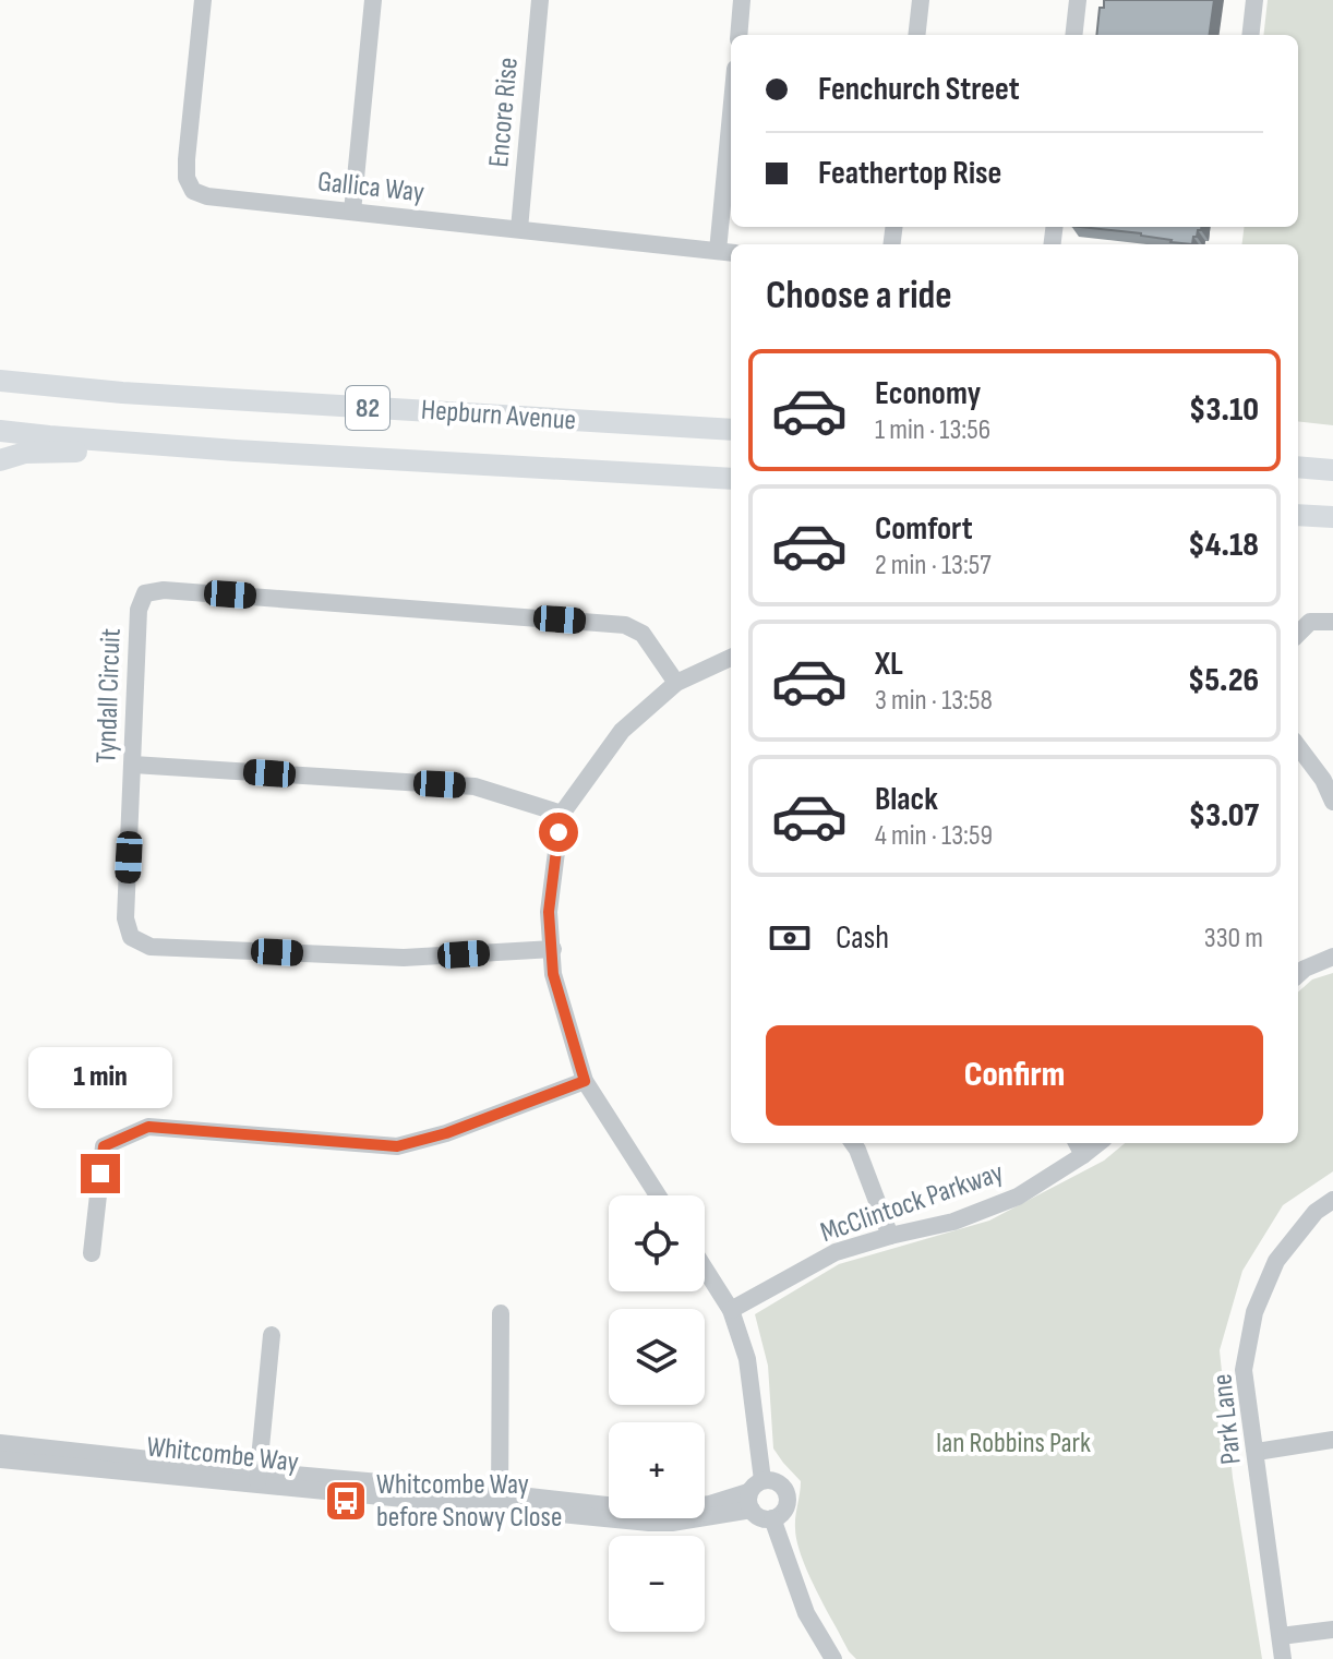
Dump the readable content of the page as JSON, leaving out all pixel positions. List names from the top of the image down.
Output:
{
  "streets": {
    "main road": ["82", "Hepburn Avenue"],
    "street": [
      "Encore Rise",
      "Gallica Way",
      "Tyndall Circuit",
      "McClintock Parkway",
      "Park Lane",
      "Whitcombe Way"
    ]
  },
  "crossings": [
    ["Encore Rise", "Gallica Way"]
  ],
  "parks": ["Ian Robbins Park"],
  "places": {
    "bus stop": ["Whitcombe Way before Snowy Close"]
  },
  "page": {
    "banner": ["Fenchurch Street", "Feathertop Rise"],
    "heading": "Choose a ride",
    "list": [
      {
        "name": "Economy",
        "note": "1 min · 13:56",
        "value": "$3.10"
      },
      {
        "name": "Comfort",
        "note": "2 min · 13:57",
        "value": "$4.18"
      },
      {
        "name": "XL",
        "note": "3 min · 13:58",
        "value": "$5.26"
      },
      {
        "name": "Black",
        "note": "4 min · 13:59",
        "value": "$3.07"
      }
    ],
    "pay": ["Cash", "330 m"],
    "buttons": "Confirm",
    "bubble": "1 min",
    "map_buttons": ["+", "−"]
  }
}
